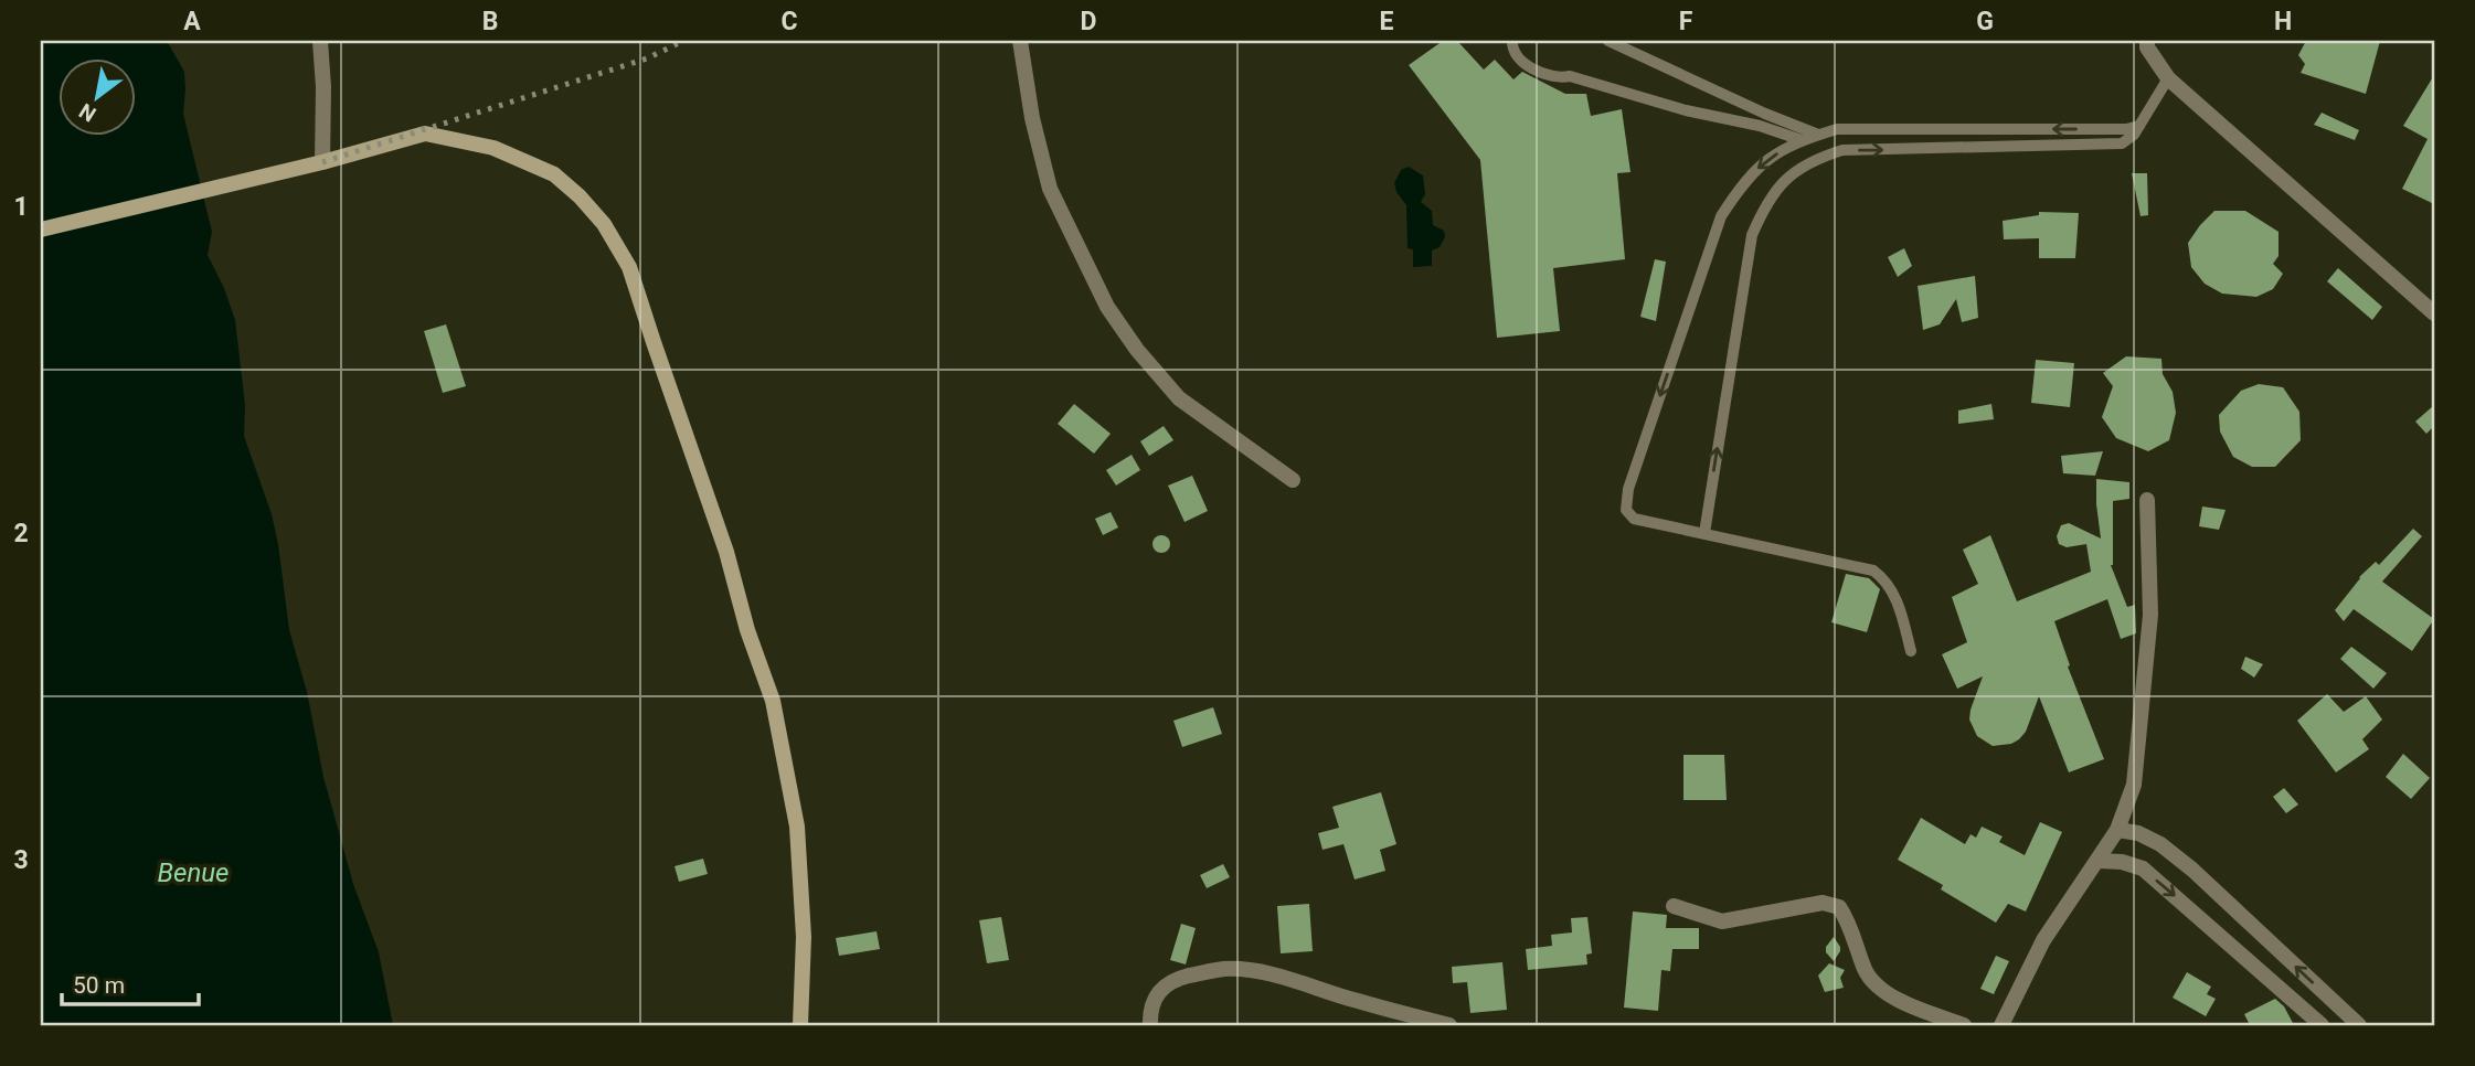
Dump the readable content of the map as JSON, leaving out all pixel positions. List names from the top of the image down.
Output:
{
  "water": ["Benue"],
  "scale_bar": "50 m",
  "north": "bottom left",
  "grid": {
    "columns": [
      "A",
      "B",
      "C",
      "D",
      "E",
      "F",
      "G",
      "H"
    ],
    "rows": ["1", "2", "3"]
  }
}
